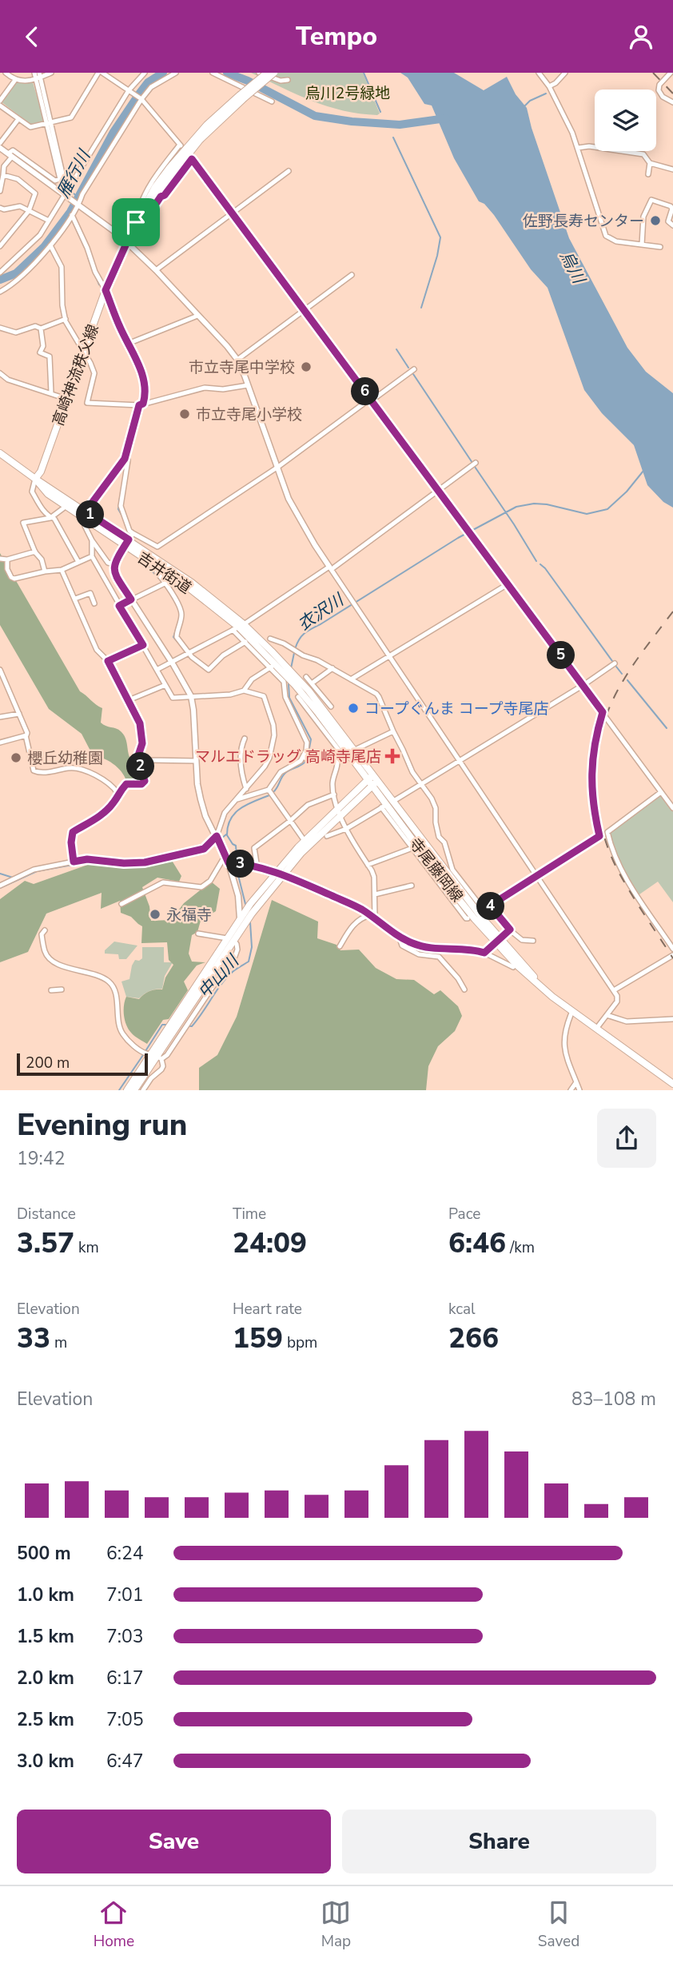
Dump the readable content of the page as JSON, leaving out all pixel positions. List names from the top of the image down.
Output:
{
  "streets": {
    "main road": ["高崎神流秩父線", "吉井街道", "寺尾藤岡線"]
  },
  "crossings": [
    ["高崎神流秩父線", "吉井街道"]
  ],
  "water": [
    "雁行川",
    "烏川",
    "衣沢川",
    "中山川"
  ],
  "parks": ["烏川2号緑地"],
  "places": {
    "other": [
      "佐野長寿センター",
      "市立寺尾中学校",
      "市立寺尾小学校",
      "コープぐんま コープ寺尾店",
      "櫻丘幼稚園",
      "永福寺"
    ],
    "health": ["マルエドラッグ 高崎寺尾店"]
  },
  "scale_bar": "200 m",
  "page": {
    "header": "Tempo",
    "pins": [
      "6",
      "1",
      "5",
      "2",
      "3",
      "4"
    ],
    "scale": "200 m",
    "heading": ["Evening run", "19:42"],
    "stats": [
      ["Distance", "3.57 km"],
      ["Time", "24:09"],
      ["Pace", "6:46 /km"],
      ["Elevation", "33 m"],
      ["Heart rate", "159 bpm"],
      ["kcal", "266"]
    ],
    "chart": ["Elevation", "83–108 m"],
    "list": [
      {
        "name": "500 m",
        "note": "6:24"
      },
      {
        "name": "1.0 km",
        "note": "7:01"
      },
      {
        "name": "1.5 km",
        "note": "7:03"
      },
      {
        "name": "2.0 km",
        "note": "6:17"
      },
      {
        "name": "2.5 km",
        "note": "7:05"
      },
      {
        "name": "3.0 km",
        "note": "6:47"
      }
    ],
    "buttons": ["Save", "Share"],
    "tabs": ["Home", "Map", "Saved"]
  }
}
